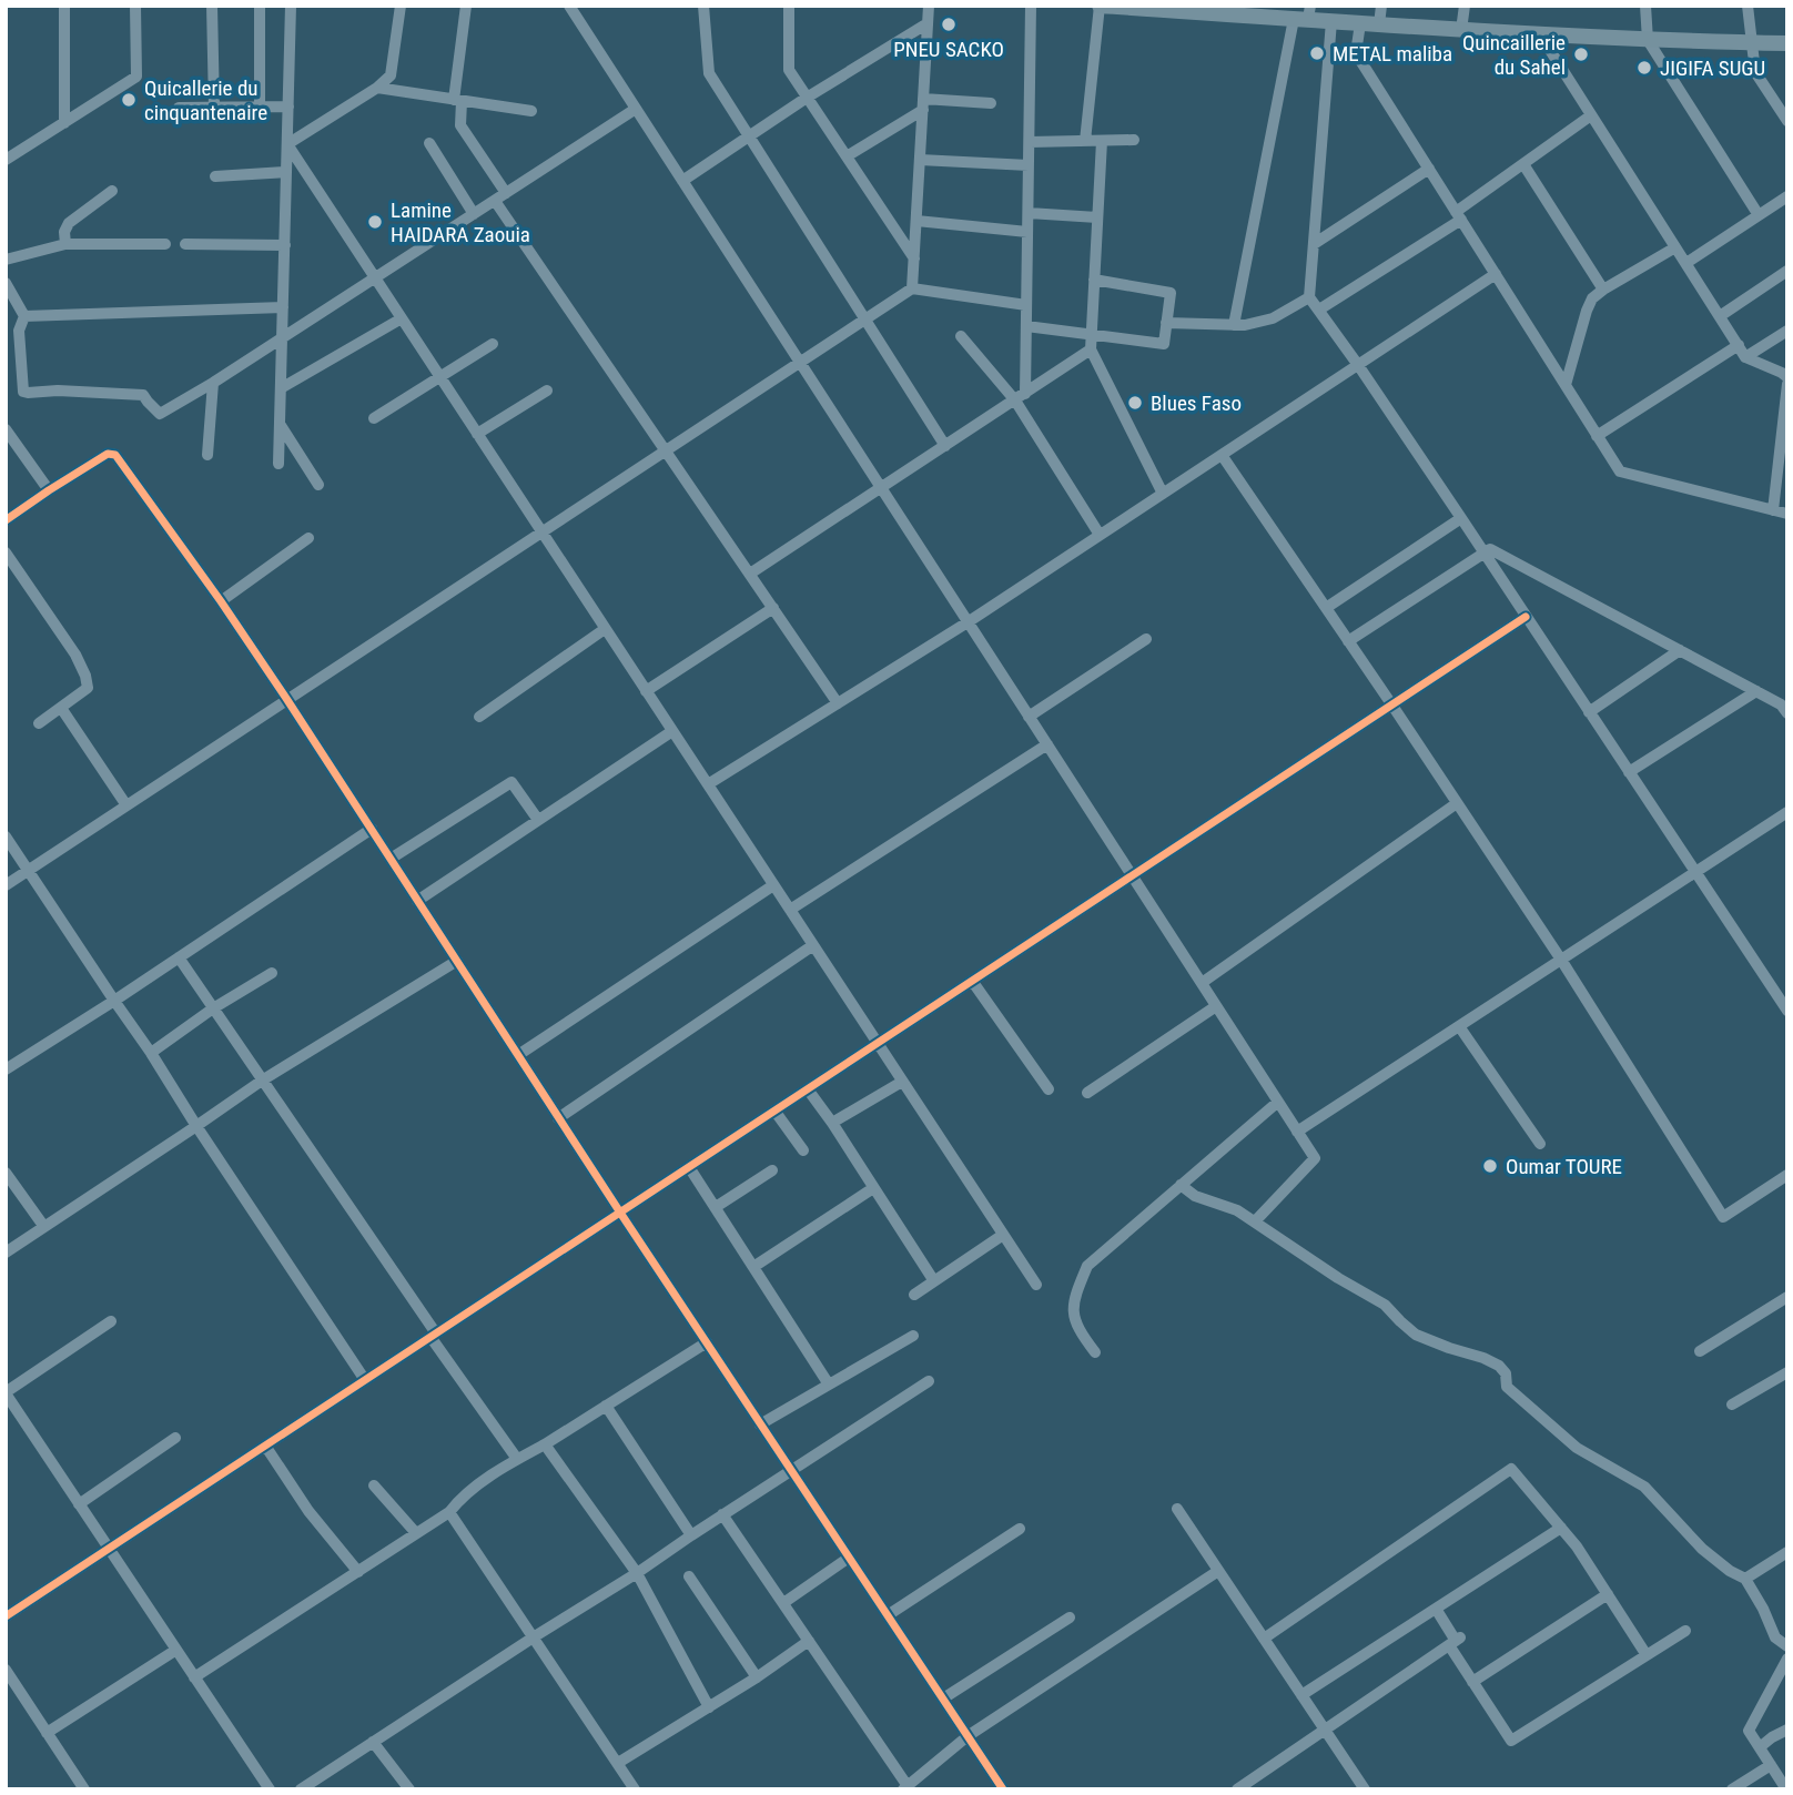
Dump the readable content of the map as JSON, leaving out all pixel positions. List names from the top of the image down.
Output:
{
  "places": [
    "PNEU SACKO",
    "METAL maliba",
    "Quincaillerie du Sahel",
    "JIGIFA SUGU",
    "Quicallerie du cinquantenaire",
    "Lamine HAIDARA Zaouia",
    "Blues Faso",
    "Oumar TOURE"
  ]
}
